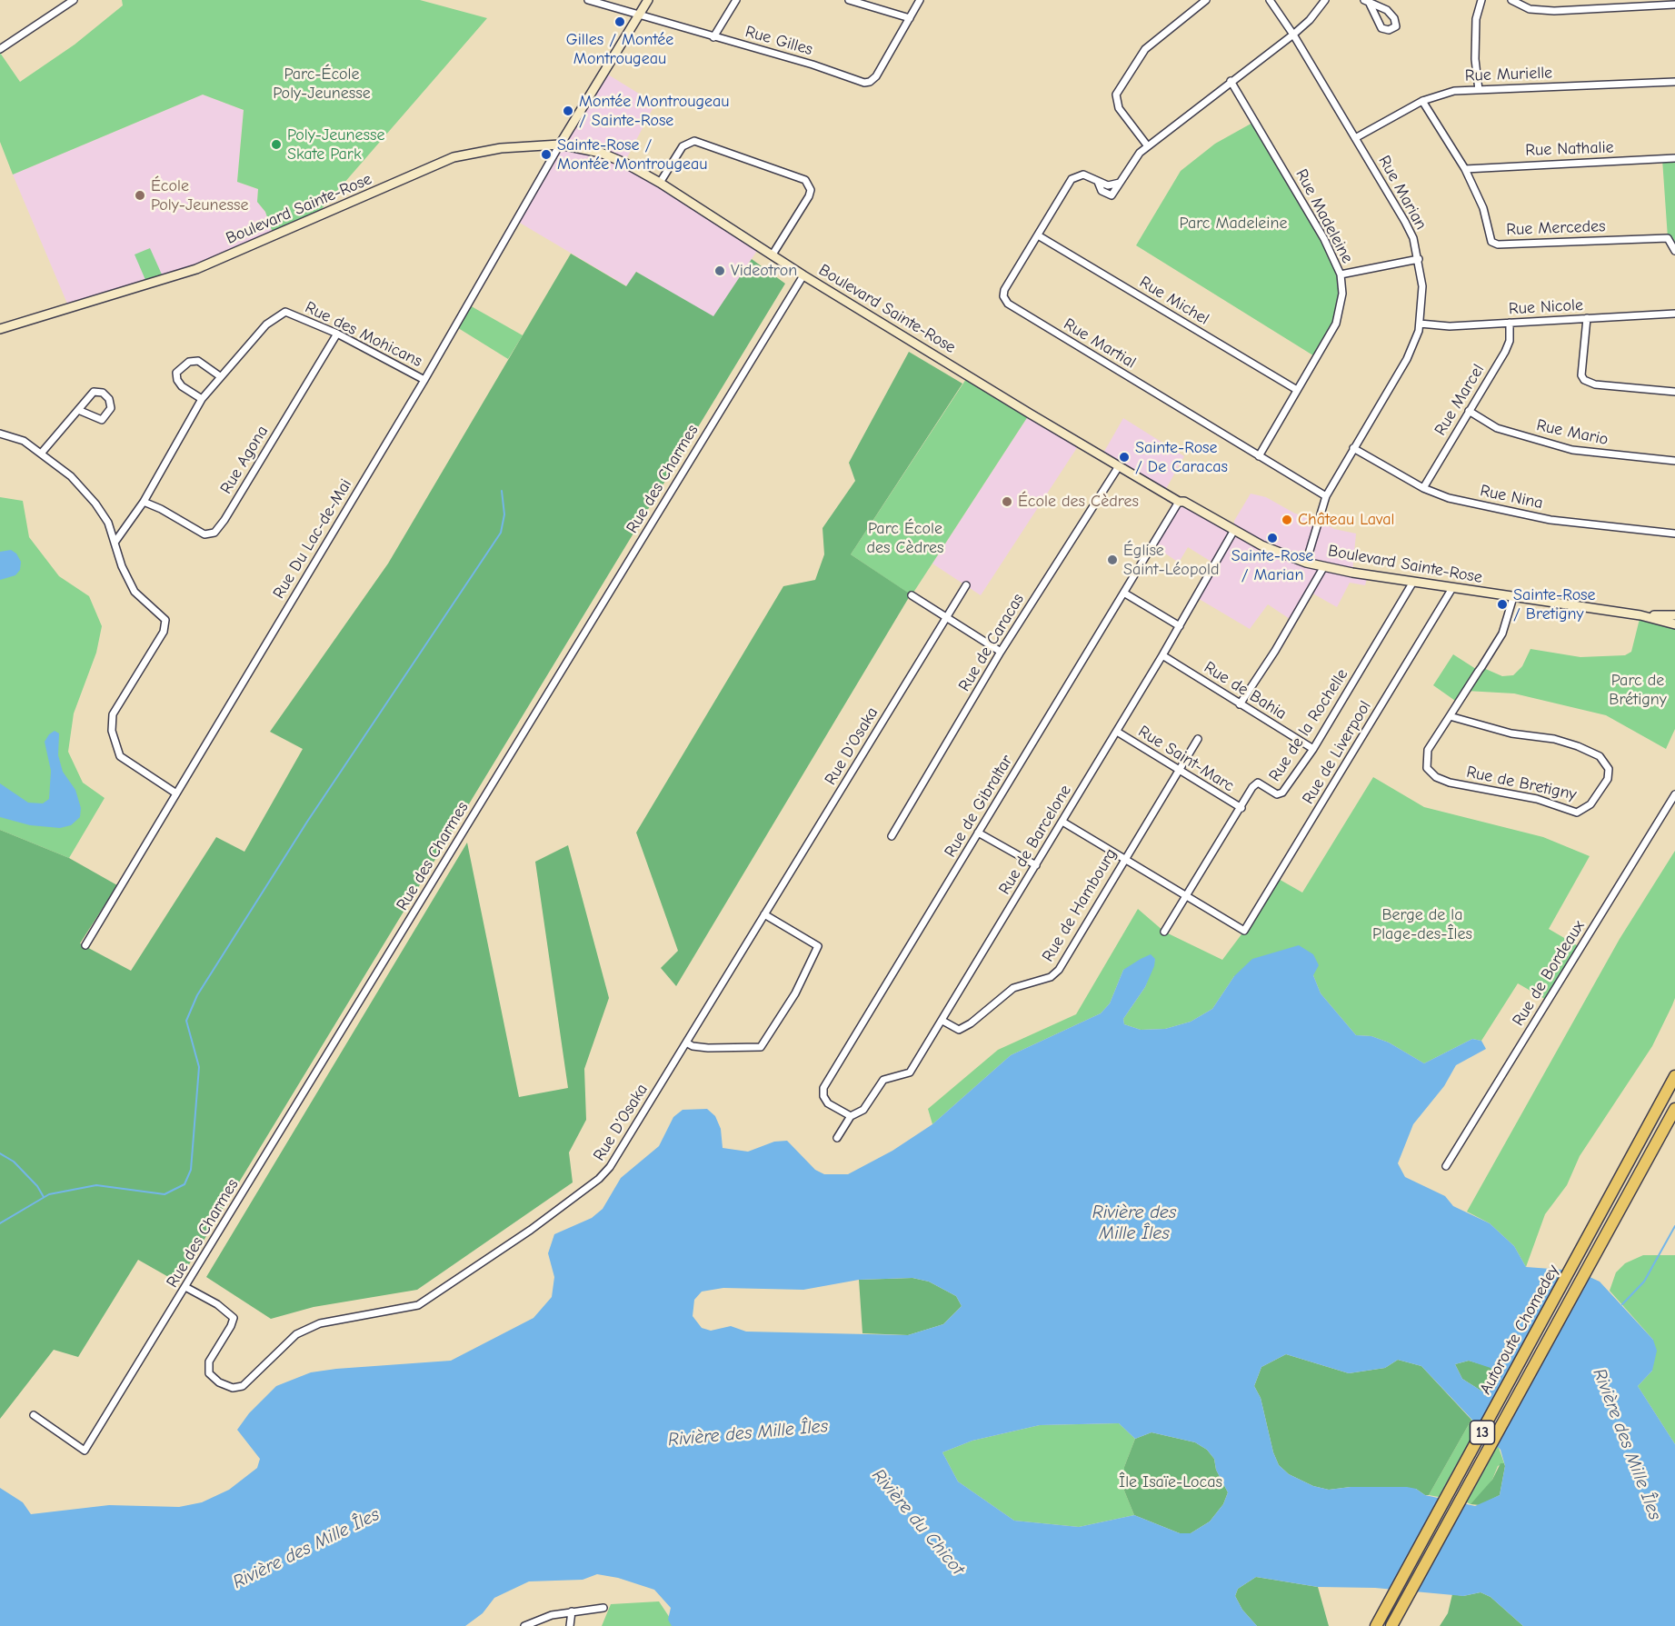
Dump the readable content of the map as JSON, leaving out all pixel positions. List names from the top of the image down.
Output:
{
  "streets": {
    "highway": ["Autoroute Chomedey", "13"],
    "street": [
      "Rue Gilles",
      "Rue Murielle",
      "Rue Nathalie",
      "Rue Marian",
      "Boulevard Sainte-Rose",
      "Rue Madeleine",
      "Rue Mercedes",
      "Rue Michel",
      "Rue Nicole",
      "Rue des Mohicans",
      "Rue Martial",
      "Rue Marcel",
      "Rue Mario",
      "Rue Agona",
      "Rue des Charmes",
      "Rue Nina",
      "Rue Du Lac-de-Mai",
      "Rue de Caracas",
      "Rue de Bahia",
      "Rue de la Rochelle",
      "Rue D'Osaka",
      "Rue de Liverpool",
      "Rue Saint-Marc",
      "Rue de Bretigny",
      "Rue de Gibraltar",
      "Rue de Barcelone",
      "Rue de Hambourg",
      "Rue de Bordeaux"
    ]
  },
  "crossings": [
    ["Rue Murielle", "Rue Marian"],
    ["Rue Murielle", "Rue Mercedes"],
    ["Rue Nathalie", "Rue Mercedes"],
    ["Rue Marian", "Boulevard Sainte-Rose"],
    ["Rue Marian", "Rue Nicole"],
    ["Rue Marian", "Rue Martial"],
    ["Rue Marian", "Rue Nina"],
    ["Boulevard Sainte-Rose", "Rue des Charmes"],
    ["Boulevard Sainte-Rose", "Rue Du Lac-de-Mai"],
    ["Boulevard Sainte-Rose", "Rue de Caracas"],
    ["Boulevard Sainte-Rose", "Rue de la Rochelle"],
    ["Boulevard Sainte-Rose", "Rue de Liverpool"],
    ["Boulevard Sainte-Rose", "Rue de Bretigny"],
    ["Boulevard Sainte-Rose", "Rue de Gibraltar"],
    ["Boulevard Sainte-Rose", "Rue de Barcelone"],
    ["Rue Madeleine", "Rue Michel"],
    ["Rue Madeleine", "Rue Martial"],
    ["Rue Michel", "Rue Martial"],
    ["Rue Nicole", "Rue Marcel"],
    ["Rue des Mohicans", "Rue Agona"],
    ["Rue des Mohicans", "Rue Du Lac-de-Mai"],
    ["Rue Marcel", "Rue Mario"],
    ["Rue Marcel", "Rue Nina"],
    ["Rue des Charmes", "Rue D'Osaka"],
    ["Rue de Bahia", "Rue de la Rochelle"],
    ["Rue de Bahia", "Rue de Barcelone"],
    ["Rue de la Rochelle", "Rue de Liverpool"],
    ["Rue de la Rochelle", "Rue Saint-Marc"],
    ["Rue Saint-Marc", "Rue de Barcelone"],
    ["Rue Saint-Marc", "Rue de Hambourg"],
    ["Rue de Gibraltar", "Rue de Barcelone"],
    ["Rue de Barcelone", "Rue de Hambourg"]
  ],
  "water": ["Rivière des Mille Îles", "Rivière du Chicot"],
  "parks": [
    "Parc-École Poly-Jeunesse",
    "Parc Madeleine",
    "Parc École des Cèdres",
    "Parc de Brétigny",
    "Berge de la Plage-des-Îles",
    "Île Isaïe-Locas"
  ],
  "places": [
    "Gilles / Montée Montrougeau",
    "Montée Montrougeau / Sainte-Rose",
    "Poly-Jeunesse Skate Park",
    "Sainte-Rose / Montée Montrougeau",
    "École Poly-Jeunesse",
    "Videotron",
    "Sainte-Rose / De Caracas",
    "École des Cèdres",
    "Château Laval",
    "Sainte-Rose / Marian",
    "Église Saint-Léopold",
    "Sainte-Rose / Bretigny"
  ]
}
